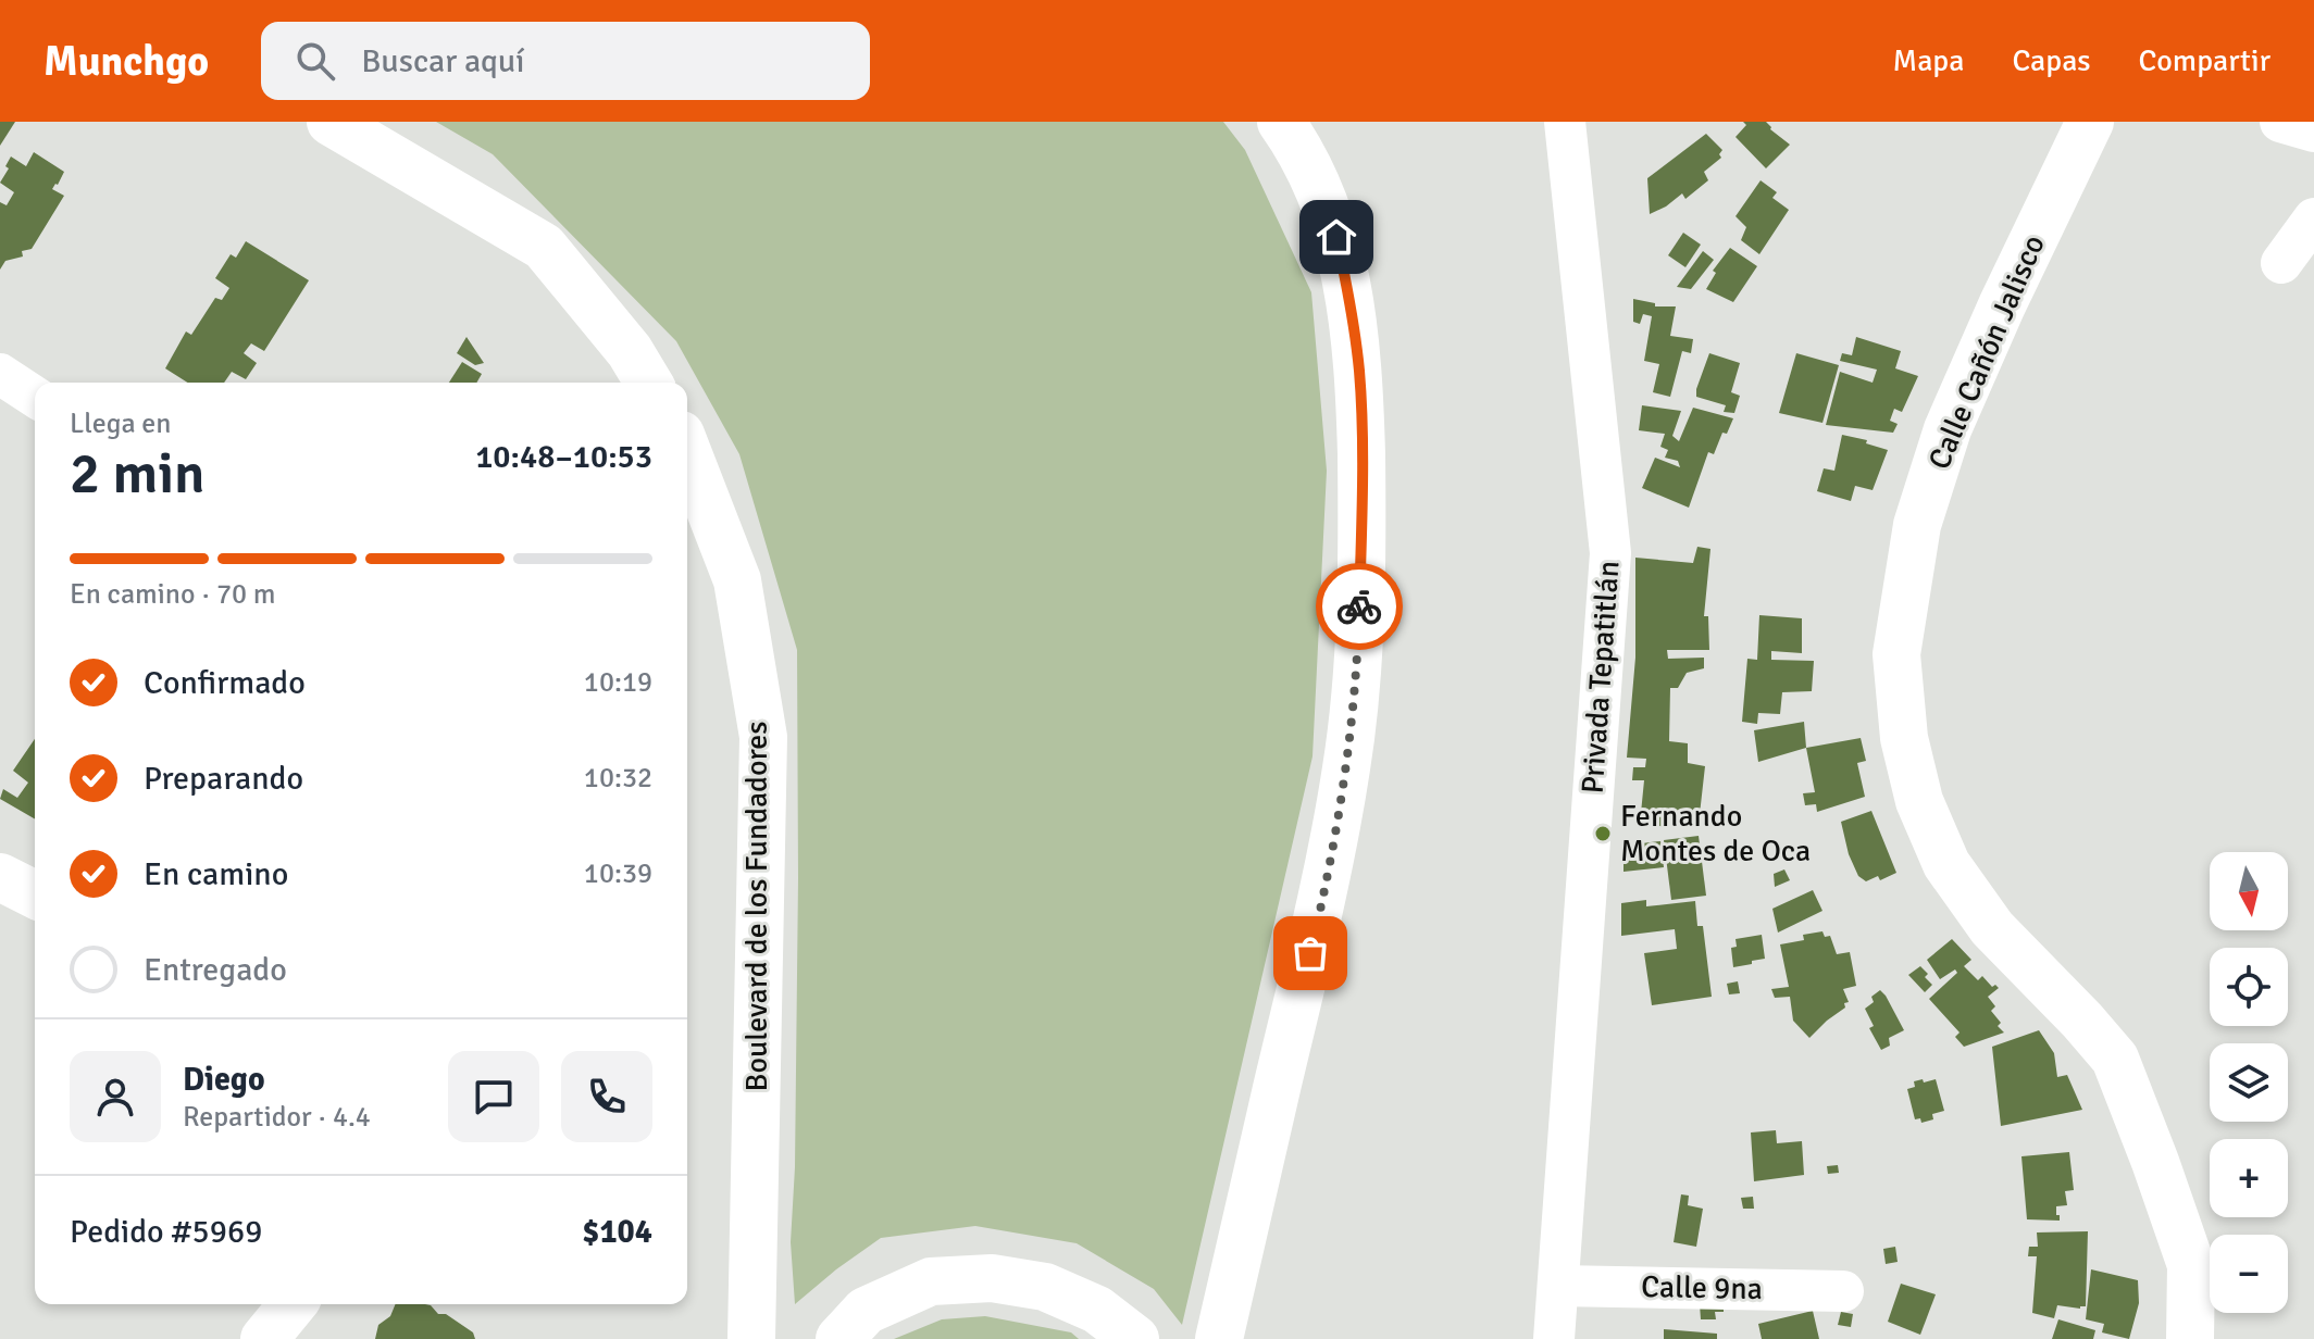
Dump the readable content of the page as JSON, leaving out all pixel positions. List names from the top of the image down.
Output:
{
  "streets": {
    "main road": ["Calle Cañón Jalisco", "Boulevard de los Fundadores"],
    "street": ["Privada Tepatitlán", "Calle 9na"]
  },
  "crossings": [
    ["Privada Tepatitlán", "Calle 9na"]
  ],
  "places": ["Fernando Montes de Oca"],
  "north": "bottom",
  "page": {
    "header": "Munchgo",
    "search": "Buscar aquí",
    "nav": ["Mapa", "Capas", "Compartir"],
    "heading": ["2 min", "Llega en", "10:48–10:53"],
    "panel": [
      "Diego",
      "Repartidor · 4.4",
      "Pedido #5969",
      "$104"
    ],
    "bar": "En camino · 70 m",
    "list": [
      ["Confirmado", "10:19"],
      ["Preparando", "10:32"],
      ["En camino", "10:39"],
      "Entregado"
    ],
    "map_buttons": ["+", "−"]
  }
}
